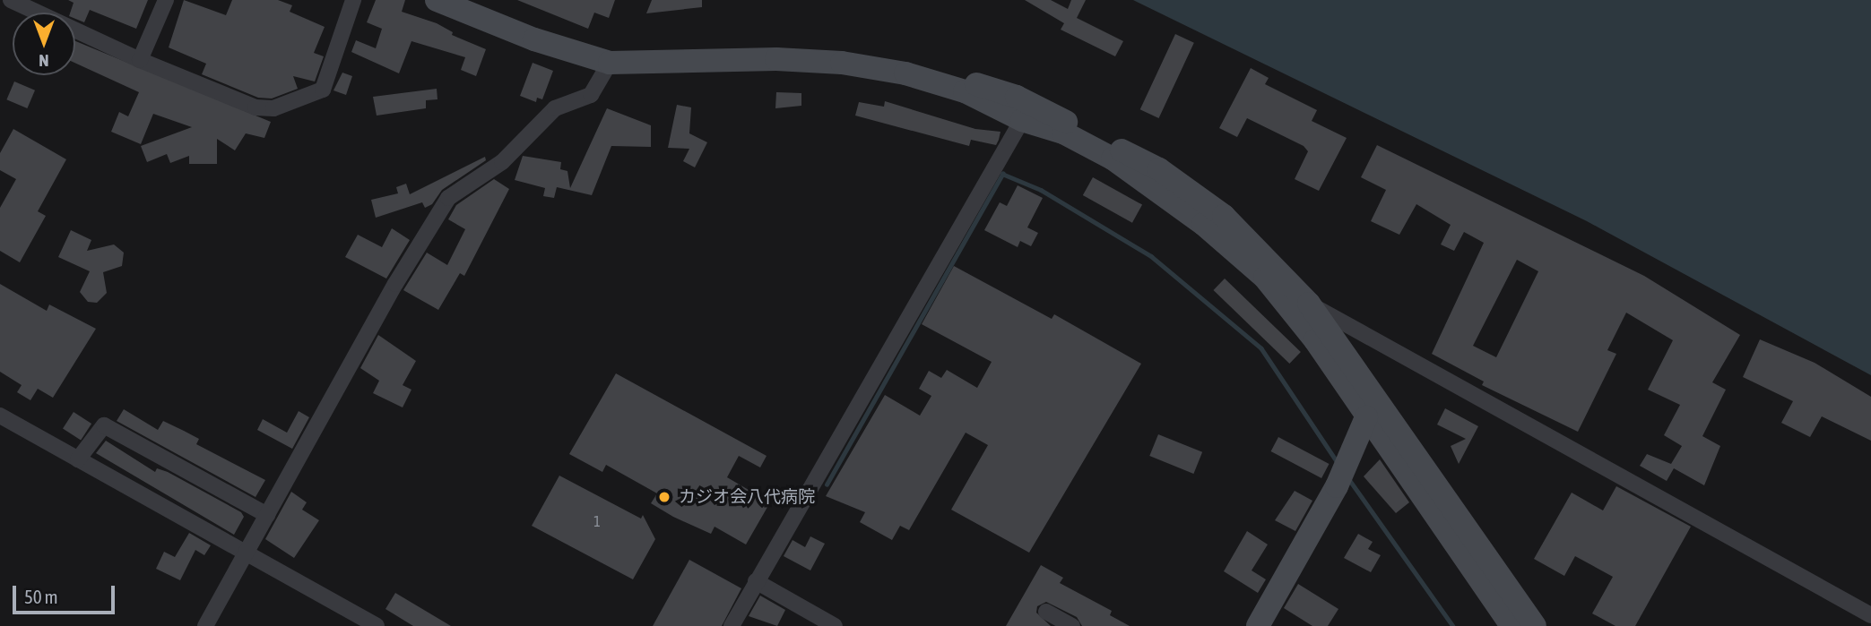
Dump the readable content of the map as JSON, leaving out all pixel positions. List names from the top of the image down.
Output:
{
  "places": ["カジオ会八代病院"],
  "house_numbers": ["1"],
  "scale_bar": "50 m",
  "north": "bottom"
}
